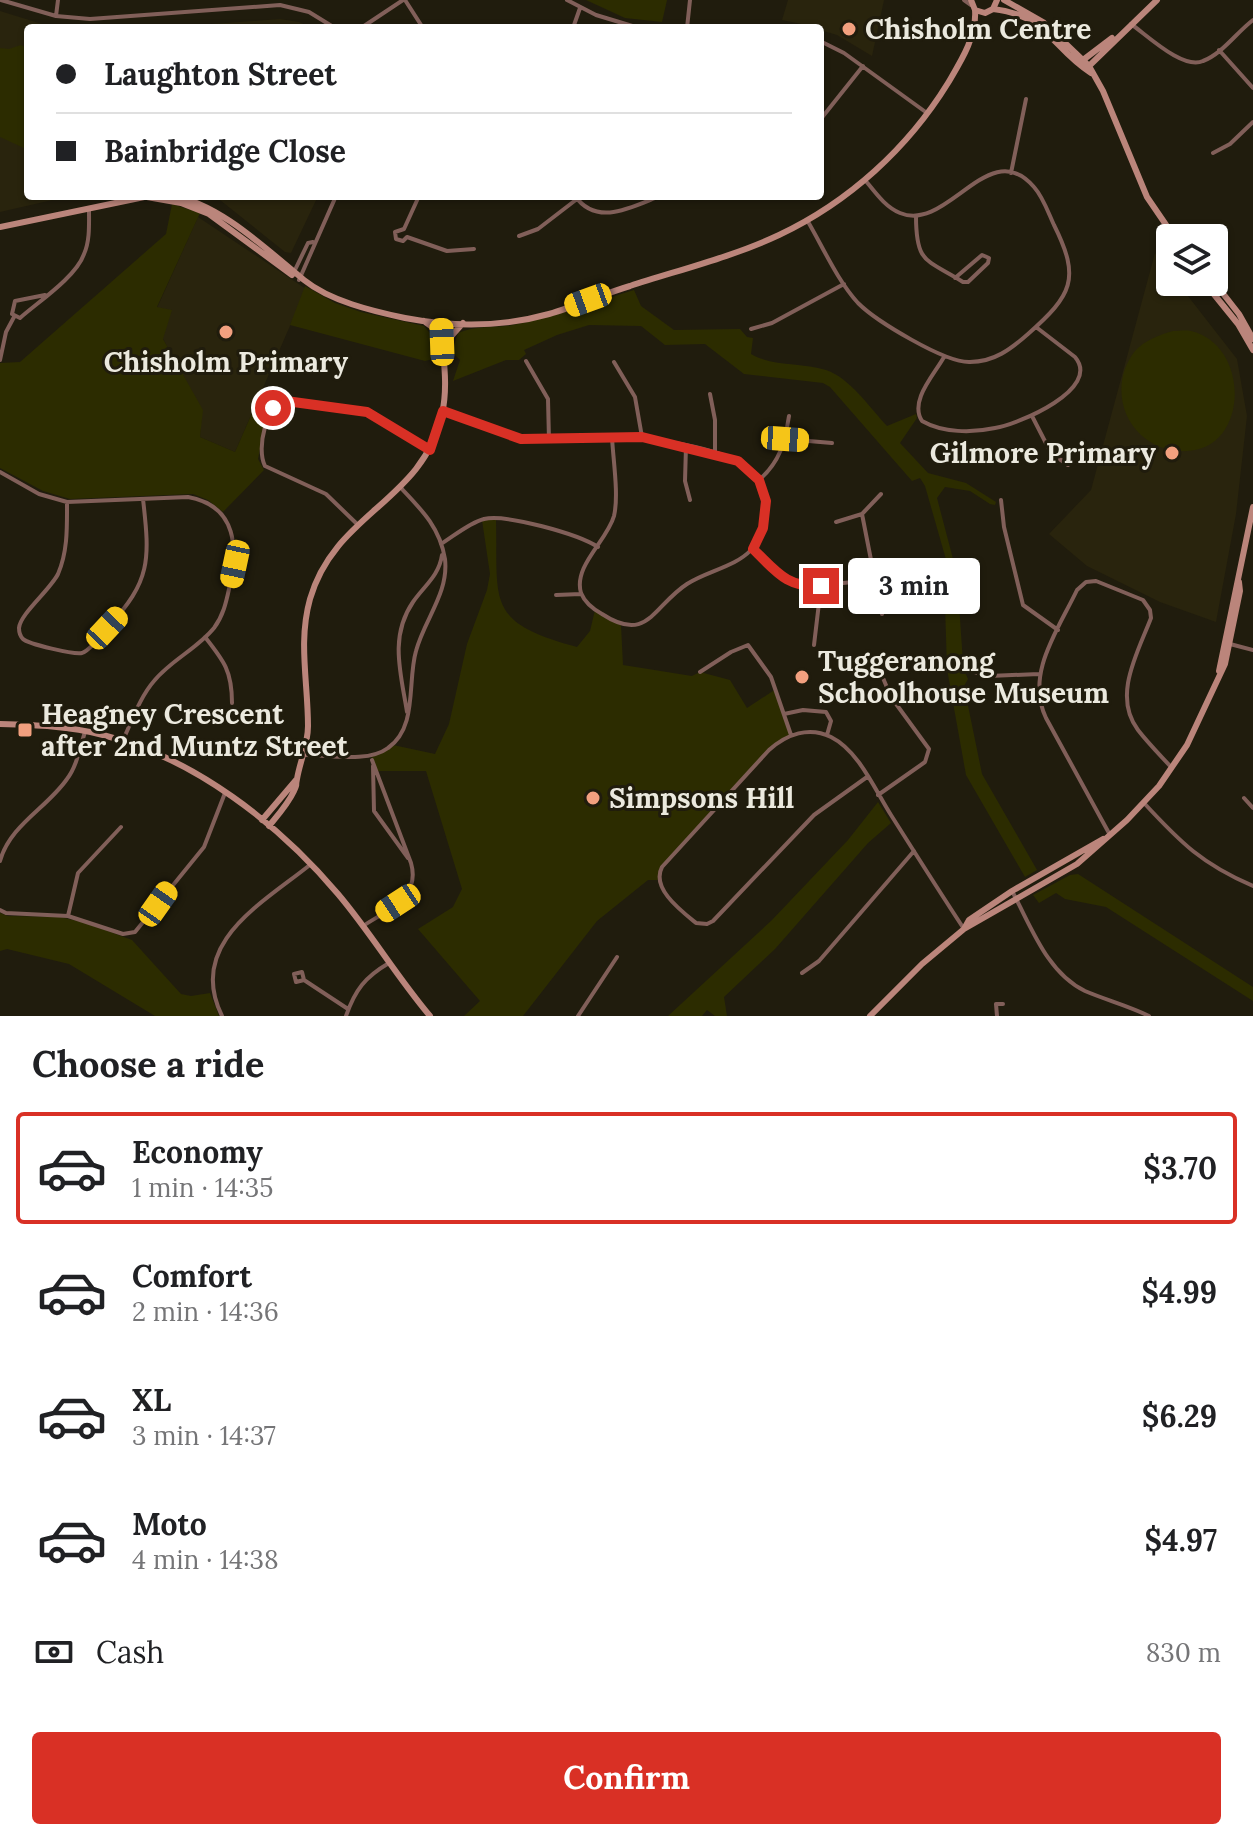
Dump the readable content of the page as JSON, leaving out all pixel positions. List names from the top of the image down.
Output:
{
  "places": {
    "other": [
      "Chisholm Centre",
      "Chisholm Primary",
      "Gilmore Primary",
      "Tuggeranong Schoolhouse Museum",
      "Simpsons Hill"
    ],
    "transit": ["Heagney Crescent after 2nd Muntz Street"]
  },
  "page": {
    "banner": ["Laughton Street", "Bainbridge Close"],
    "bubble": "3 min",
    "heading": "Choose a ride",
    "list": [
      {
        "name": "Economy",
        "note": "1 min · 14:35",
        "value": "$3.70"
      },
      {
        "name": "Comfort",
        "note": "2 min · 14:36",
        "value": "$4.99"
      },
      {
        "name": "XL",
        "note": "3 min · 14:37",
        "value": "$6.29"
      },
      {
        "name": "Moto",
        "note": "4 min · 14:38",
        "value": "$4.97"
      }
    ],
    "pay": ["Cash", "830 m"],
    "buttons": "Confirm"
  }
}
